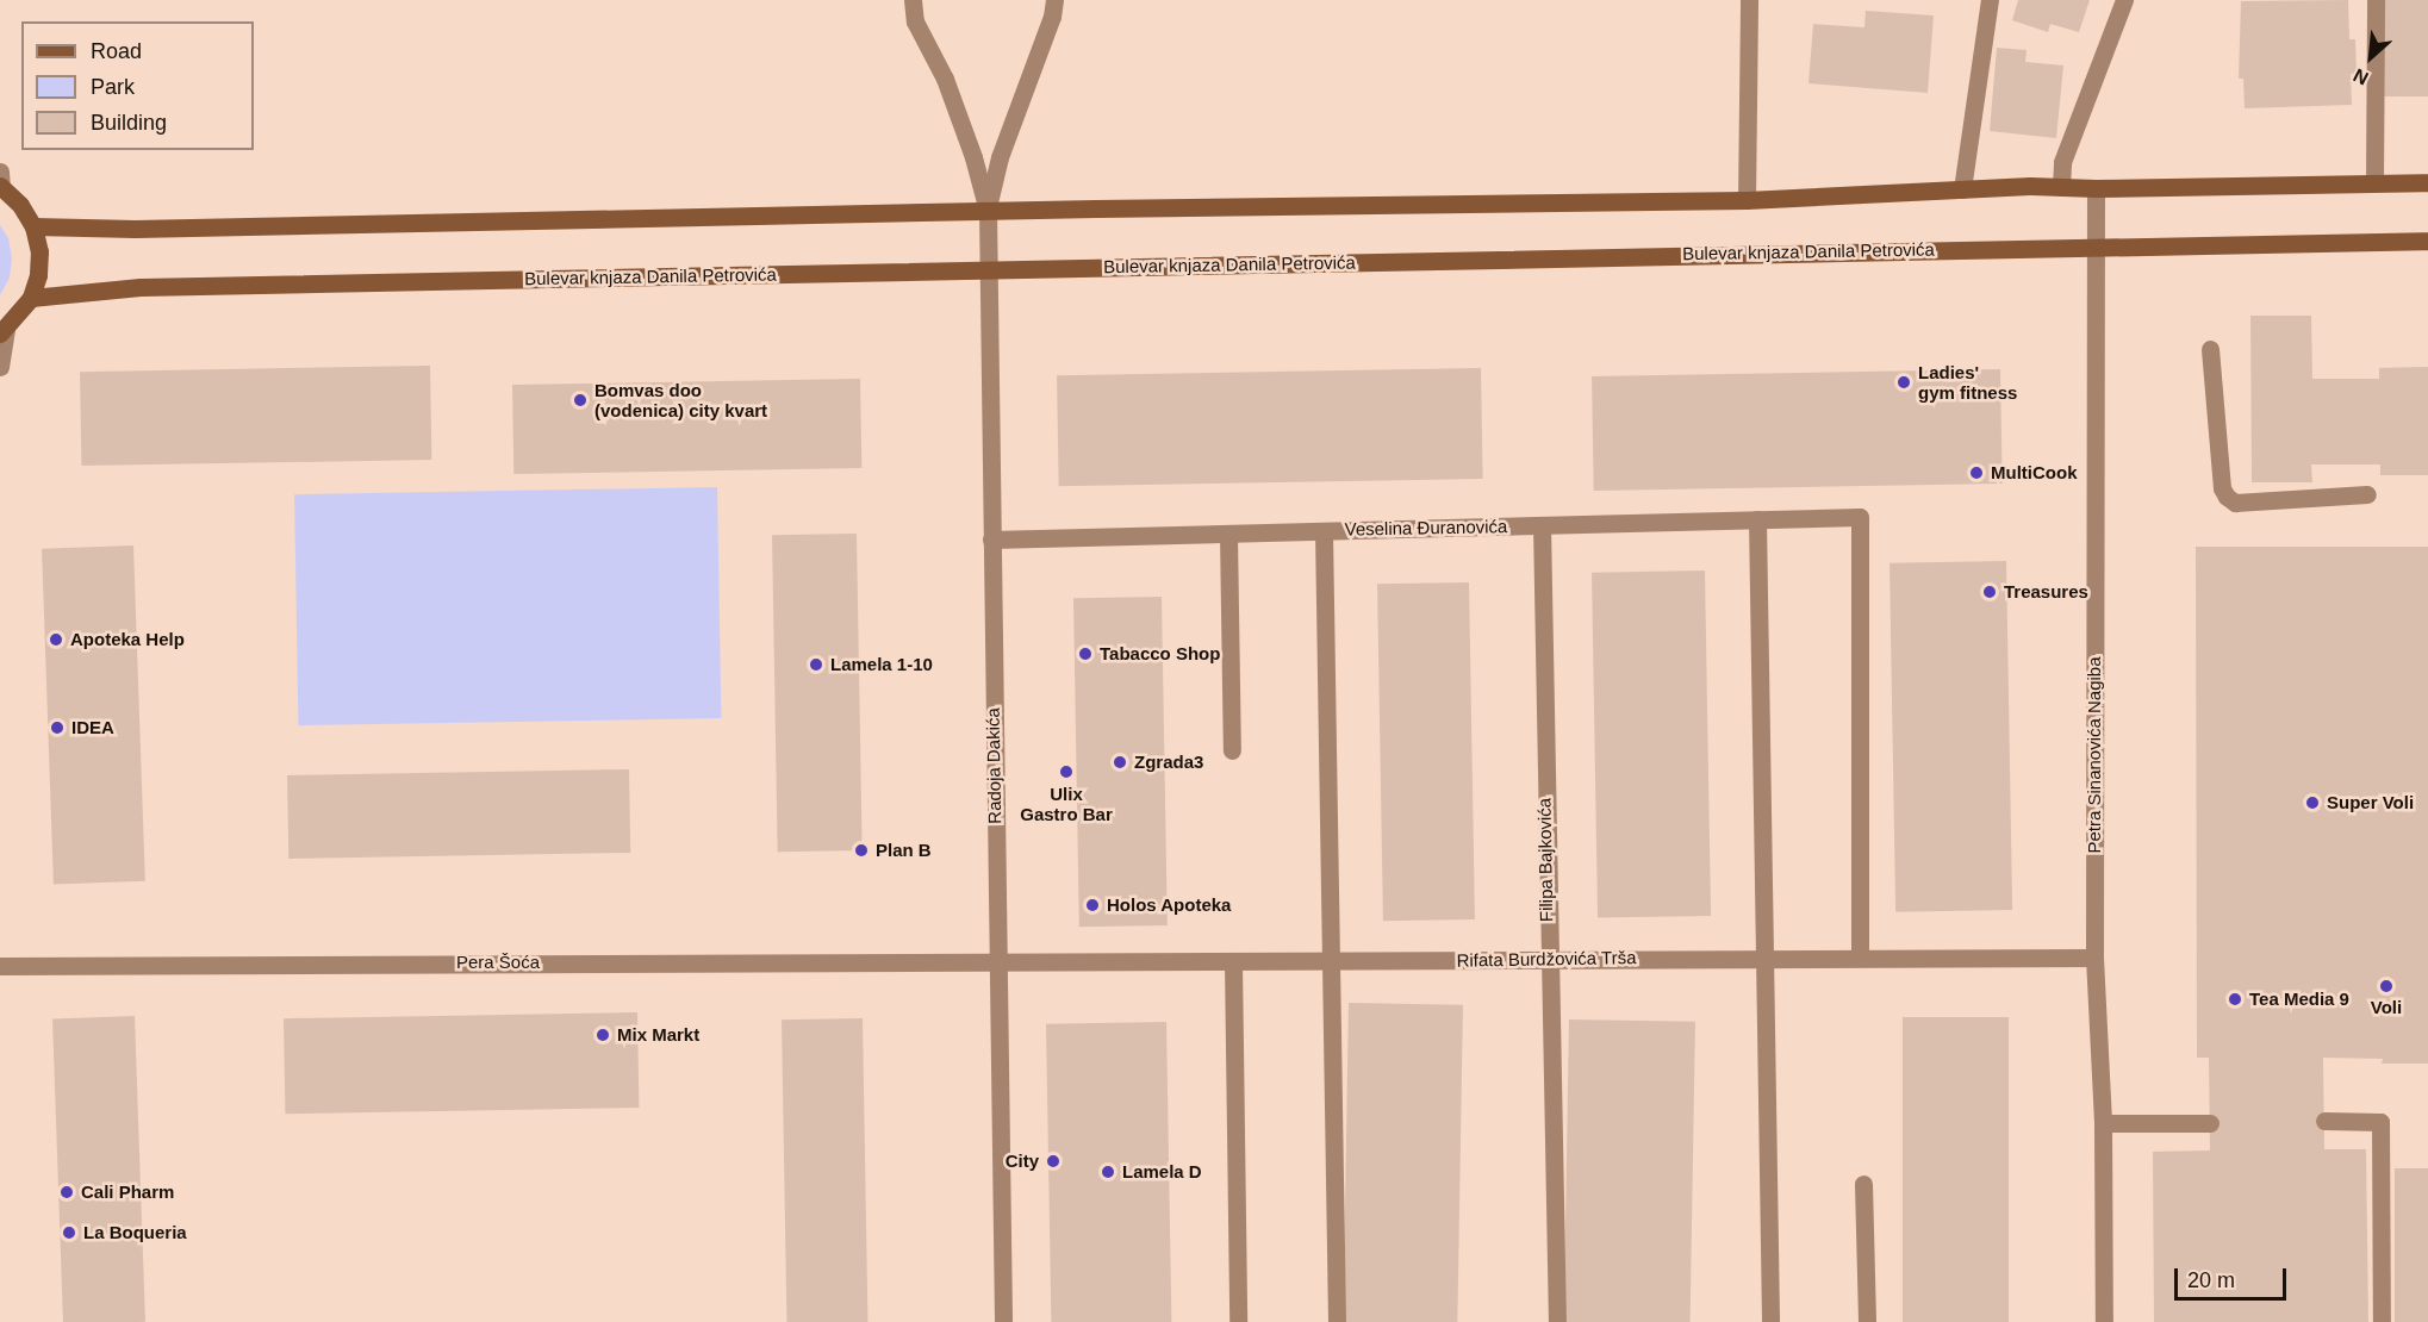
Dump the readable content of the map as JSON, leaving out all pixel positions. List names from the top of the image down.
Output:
{
  "streets": {
    "main road": ["Bulevar knjaza Danila Petrovića"],
    "street": [
      "Veselina Đuranovića",
      "Petra Sinanovića Nagiba",
      "Radoja Dakića",
      "Filipa Bajkovića",
      "Rifata Burdžovića Trša",
      "Pera Šoća"
    ]
  },
  "crossings": [
    ["Bulevar knjaza Danila Petrovića", "Petra Sinanovića Nagiba"],
    ["Bulevar knjaza Danila Petrovića", "Radoja Dakića"],
    ["Veselina Đuranovića", "Radoja Dakića"],
    ["Veselina Đuranovića", "Filipa Bajkovića"],
    ["Veselina Đuranovića", "Rifata Burdžovića Trša"],
    ["Petra Sinanovića Nagiba", "Rifata Burdžovića Trša"],
    ["Radoja Dakića", "Rifata Burdžovića Trša"],
    ["Radoja Dakića", "Pera Šoća"],
    ["Filipa Bajkovića", "Rifata Burdžovića Trša"],
    ["Rifata Burdžovića Trša", "Pera Šoća"]
  ],
  "places": [
    "Ladies' gym fitness",
    "Bomvas doo (vodenica) city kvart",
    "MultiCook",
    "Treasures",
    "Apoteka Help",
    "Tabacco Shop",
    "Lamela 1-10",
    "IDEA",
    "Zgrada3",
    "Ulix Gastro Bar",
    "Super Voli",
    "Plan B",
    "Holos Apoteka",
    "Voli",
    "Tea Media 9",
    "Mix Markt",
    "City",
    "Lamela D",
    "Cali Pharm",
    "La Boqueria"
  ],
  "legend": ["Road", "Park", "Building"],
  "scale_bar": "20 m",
  "north": "bottom left"
}
